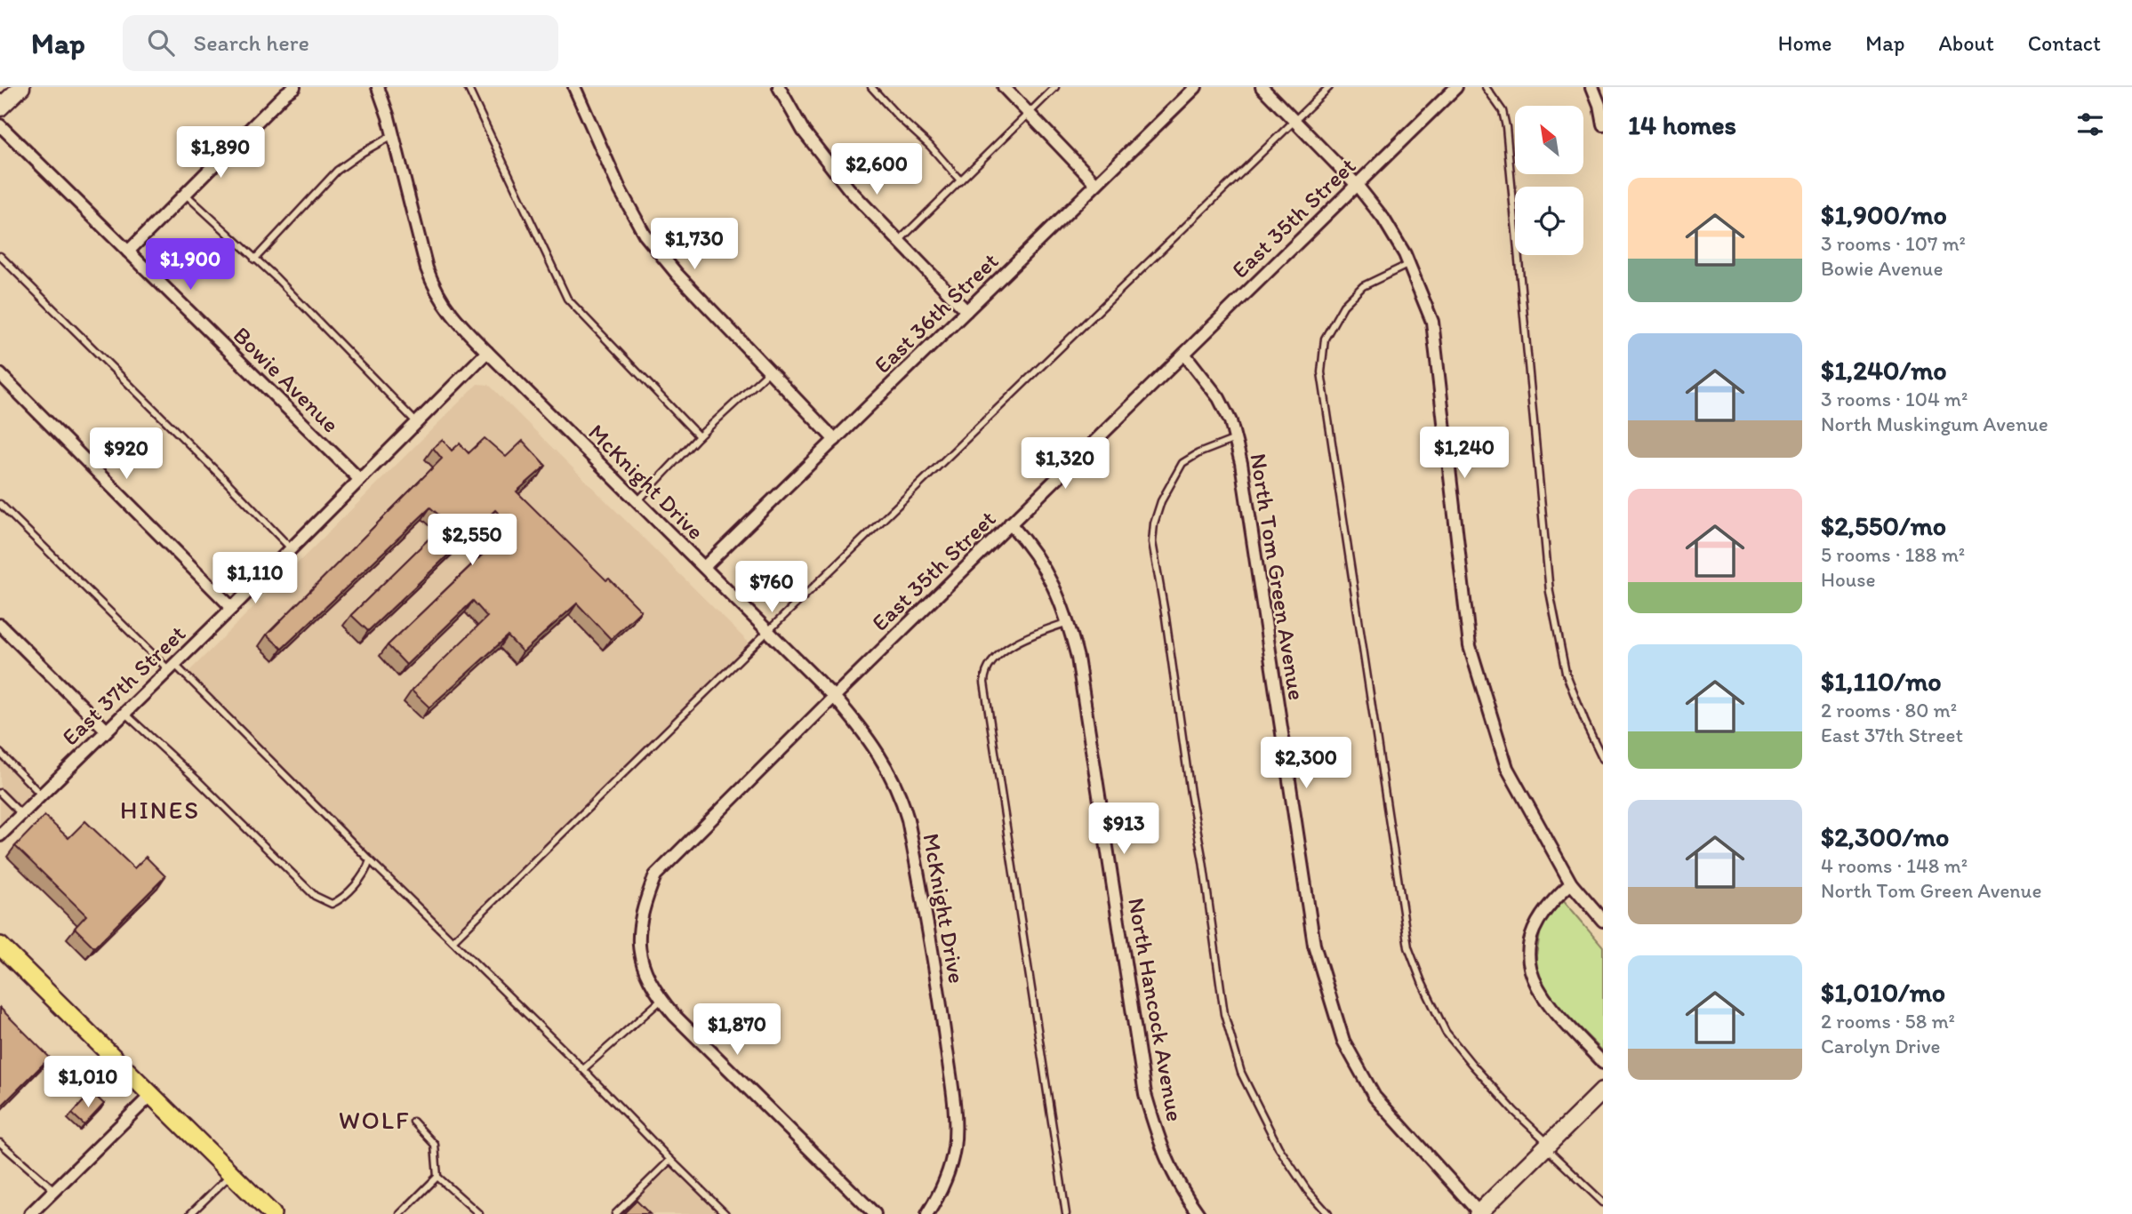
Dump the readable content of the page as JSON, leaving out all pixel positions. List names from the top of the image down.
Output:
{
  "streets": {
    "street": [
      "East 35th Street",
      "East 36th Street",
      "Bowie Avenue",
      "McKnight Drive",
      "North Tom Green Avenue",
      "East 37th Street",
      "North Hancock Avenue"
    ]
  },
  "crossings": [
    ["East 35th Street", "McKnight Drive"],
    ["East 35th Street", "North Tom Green Avenue"],
    ["East 35th Street", "North Hancock Avenue"],
    ["East 36th Street", "McKnight Drive"],
    ["Bowie Avenue", "East 37th Street"],
    ["McKnight Drive", "East 37th Street"]
  ],
  "districts": ["HINES", "WOLF"],
  "north": "top left",
  "page": {
    "header": "Map",
    "search": "Search here",
    "nav": [
      "Home",
      "Map",
      "About",
      "Contact"
    ],
    "heading": "14 homes",
    "price": [
      "$1,890",
      "$2,600",
      "$1,730",
      "$1,900",
      "$1,240",
      "$920",
      "$1,320",
      "$2,550",
      "$1,110",
      "$760",
      "$2,300",
      "$913",
      "$1,870",
      "$1,010"
    ],
    "list": [
      {
        "name": "$1,900/mo",
        "note": "3 rooms · 107 m² · Bowie Avenue"
      },
      {
        "name": "$1,240/mo",
        "note": "3 rooms · 104 m² · North Muskingum Avenue"
      },
      {
        "name": "$2,550/mo",
        "note": "5 rooms · 188 m² · House"
      },
      {
        "name": "$1,110/mo",
        "note": "2 rooms · 80 m² · East 37th Street"
      },
      {
        "name": "$2,300/mo",
        "note": "4 rooms · 148 m² · North Tom Green Avenue"
      },
      {
        "name": "$1,010/mo",
        "note": "2 rooms · 58 m² · Carolyn Drive"
      }
    ]
  }
}
